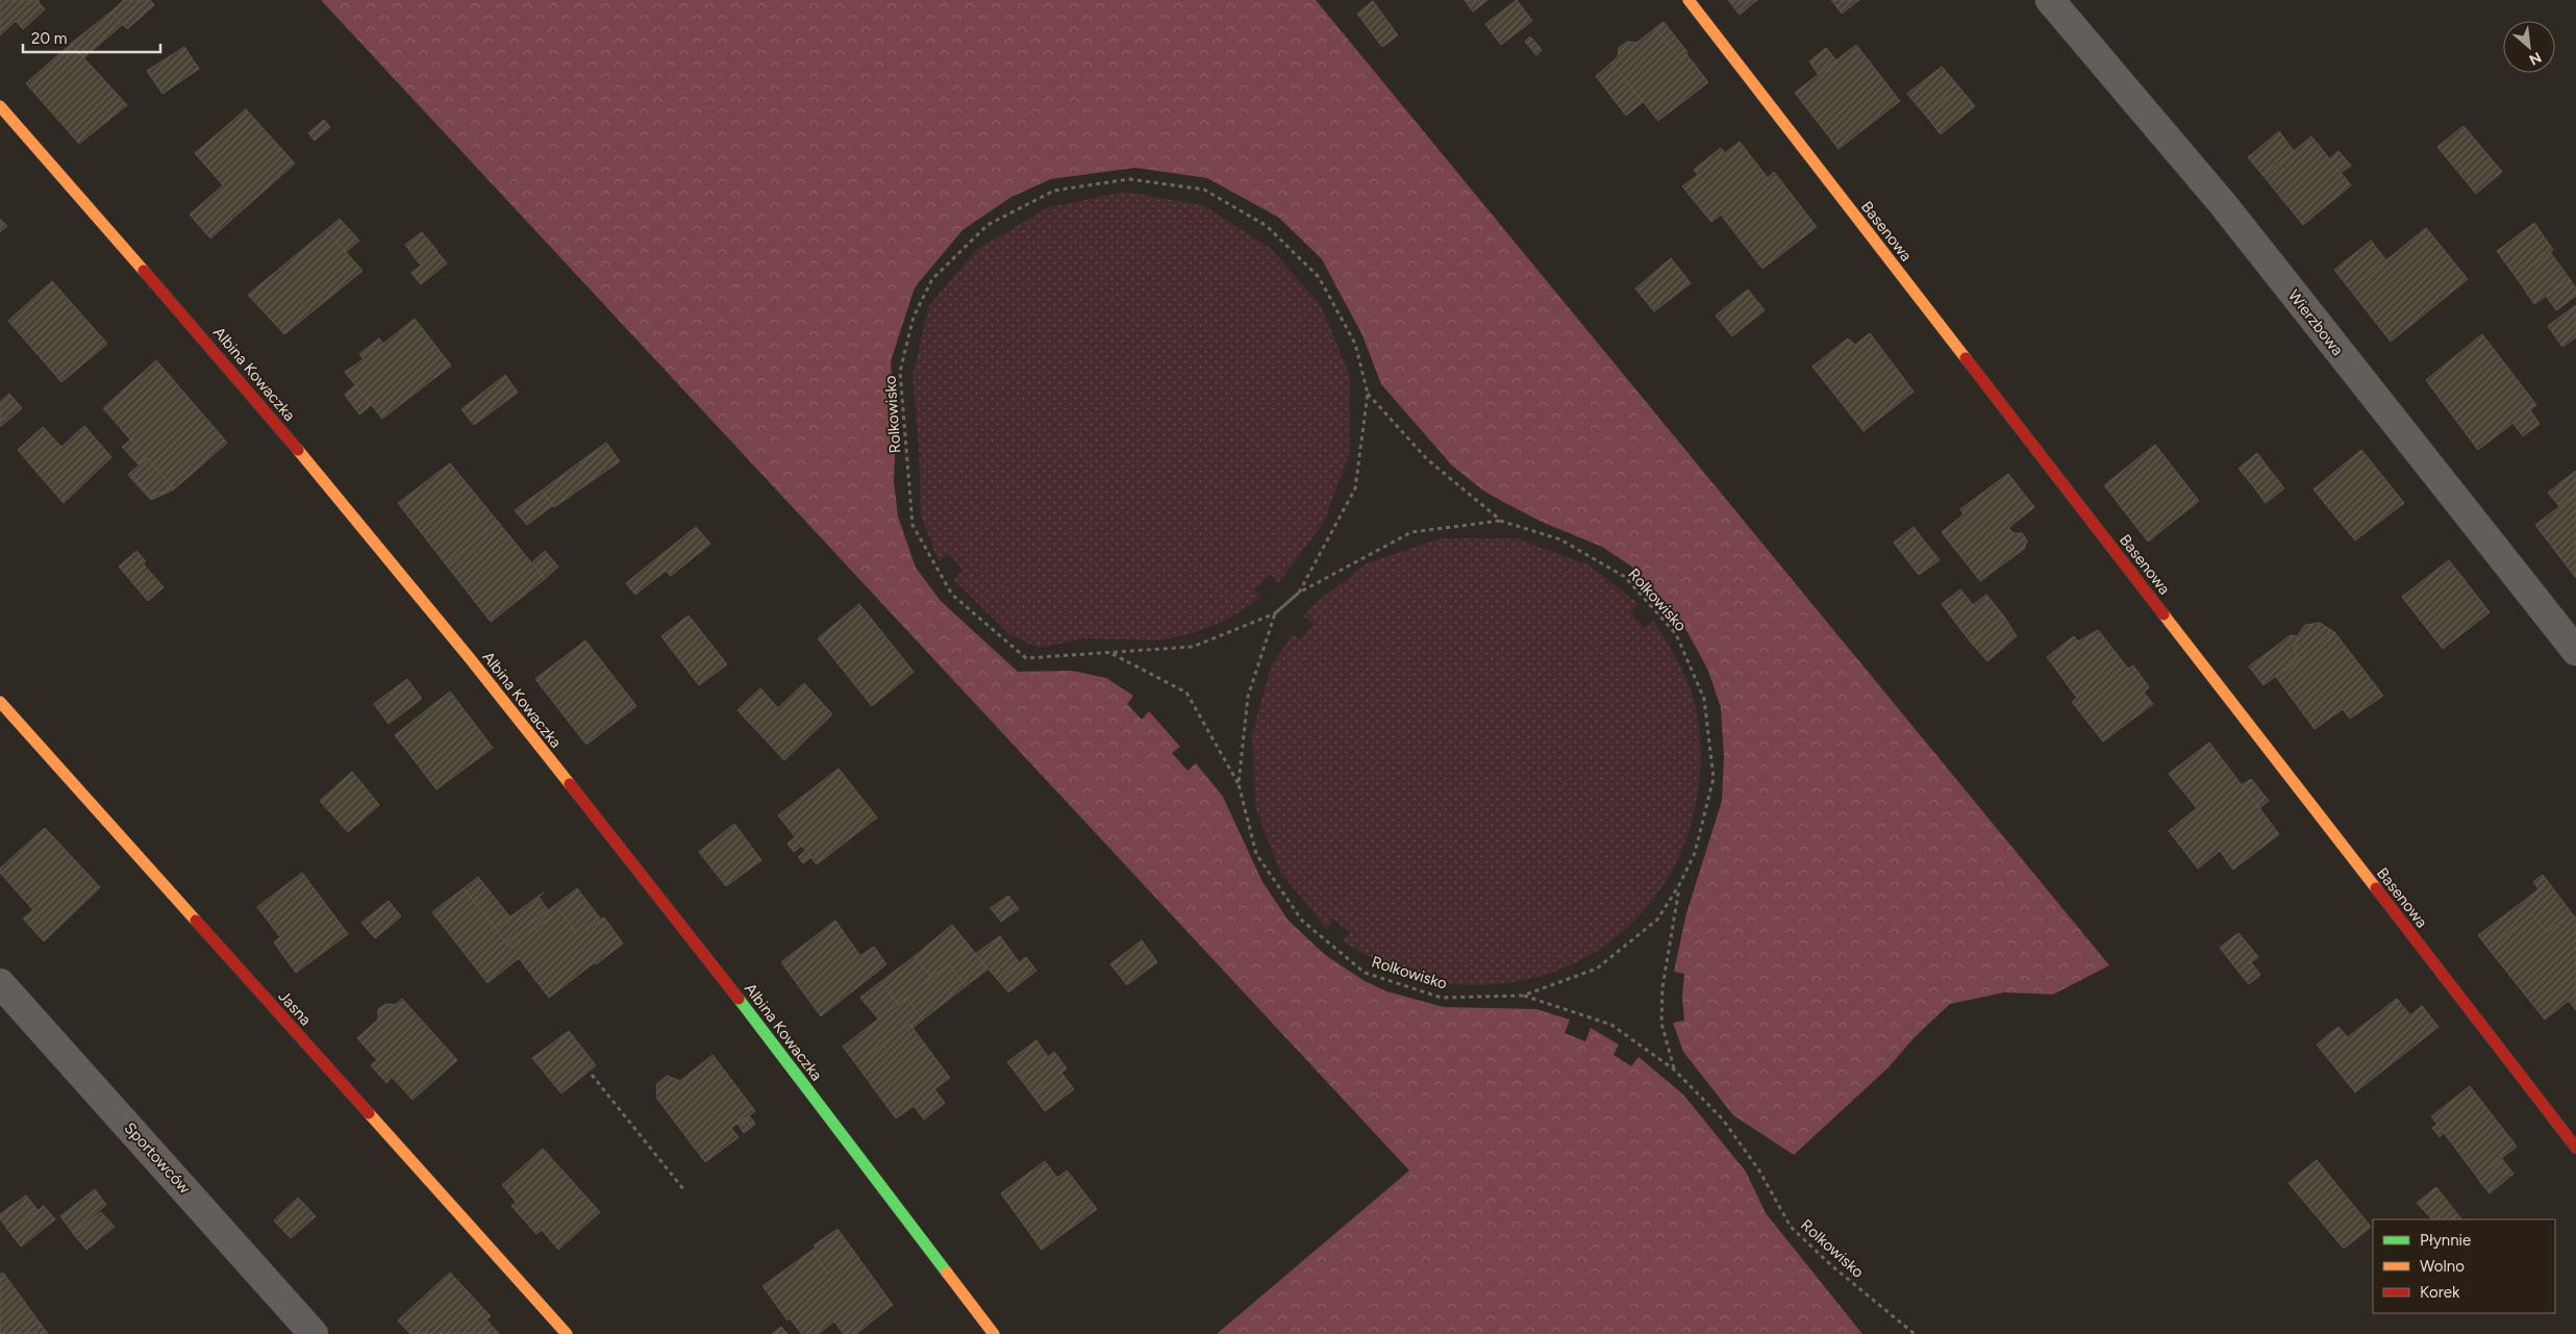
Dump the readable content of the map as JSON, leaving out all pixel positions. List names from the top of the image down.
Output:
{
  "streets": {
    "street": [
      "Basenowa",
      "Wierzbowa",
      "Albina Kowaczka",
      "Jasna",
      "Sportowców"
    ],
    "path": ["Rolkowisko"]
  },
  "legend": ["Płynnie", "Wolno", "Korek"],
  "scale_bar": "20 m",
  "north": "bottom right"
}
